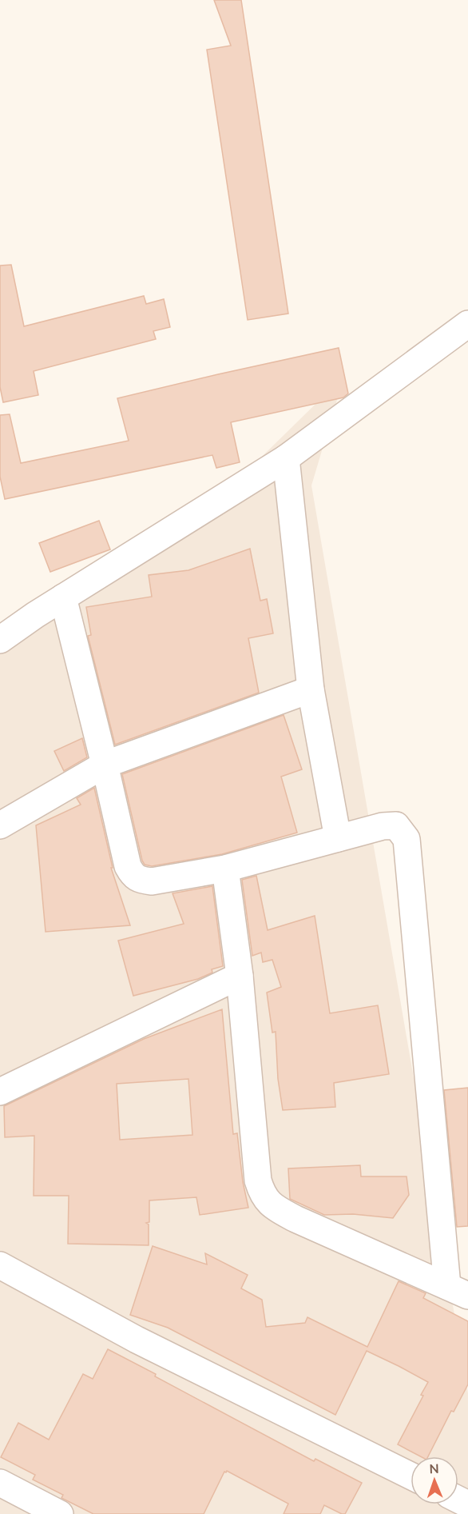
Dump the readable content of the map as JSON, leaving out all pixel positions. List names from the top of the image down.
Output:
{
  "north": "top"
}
